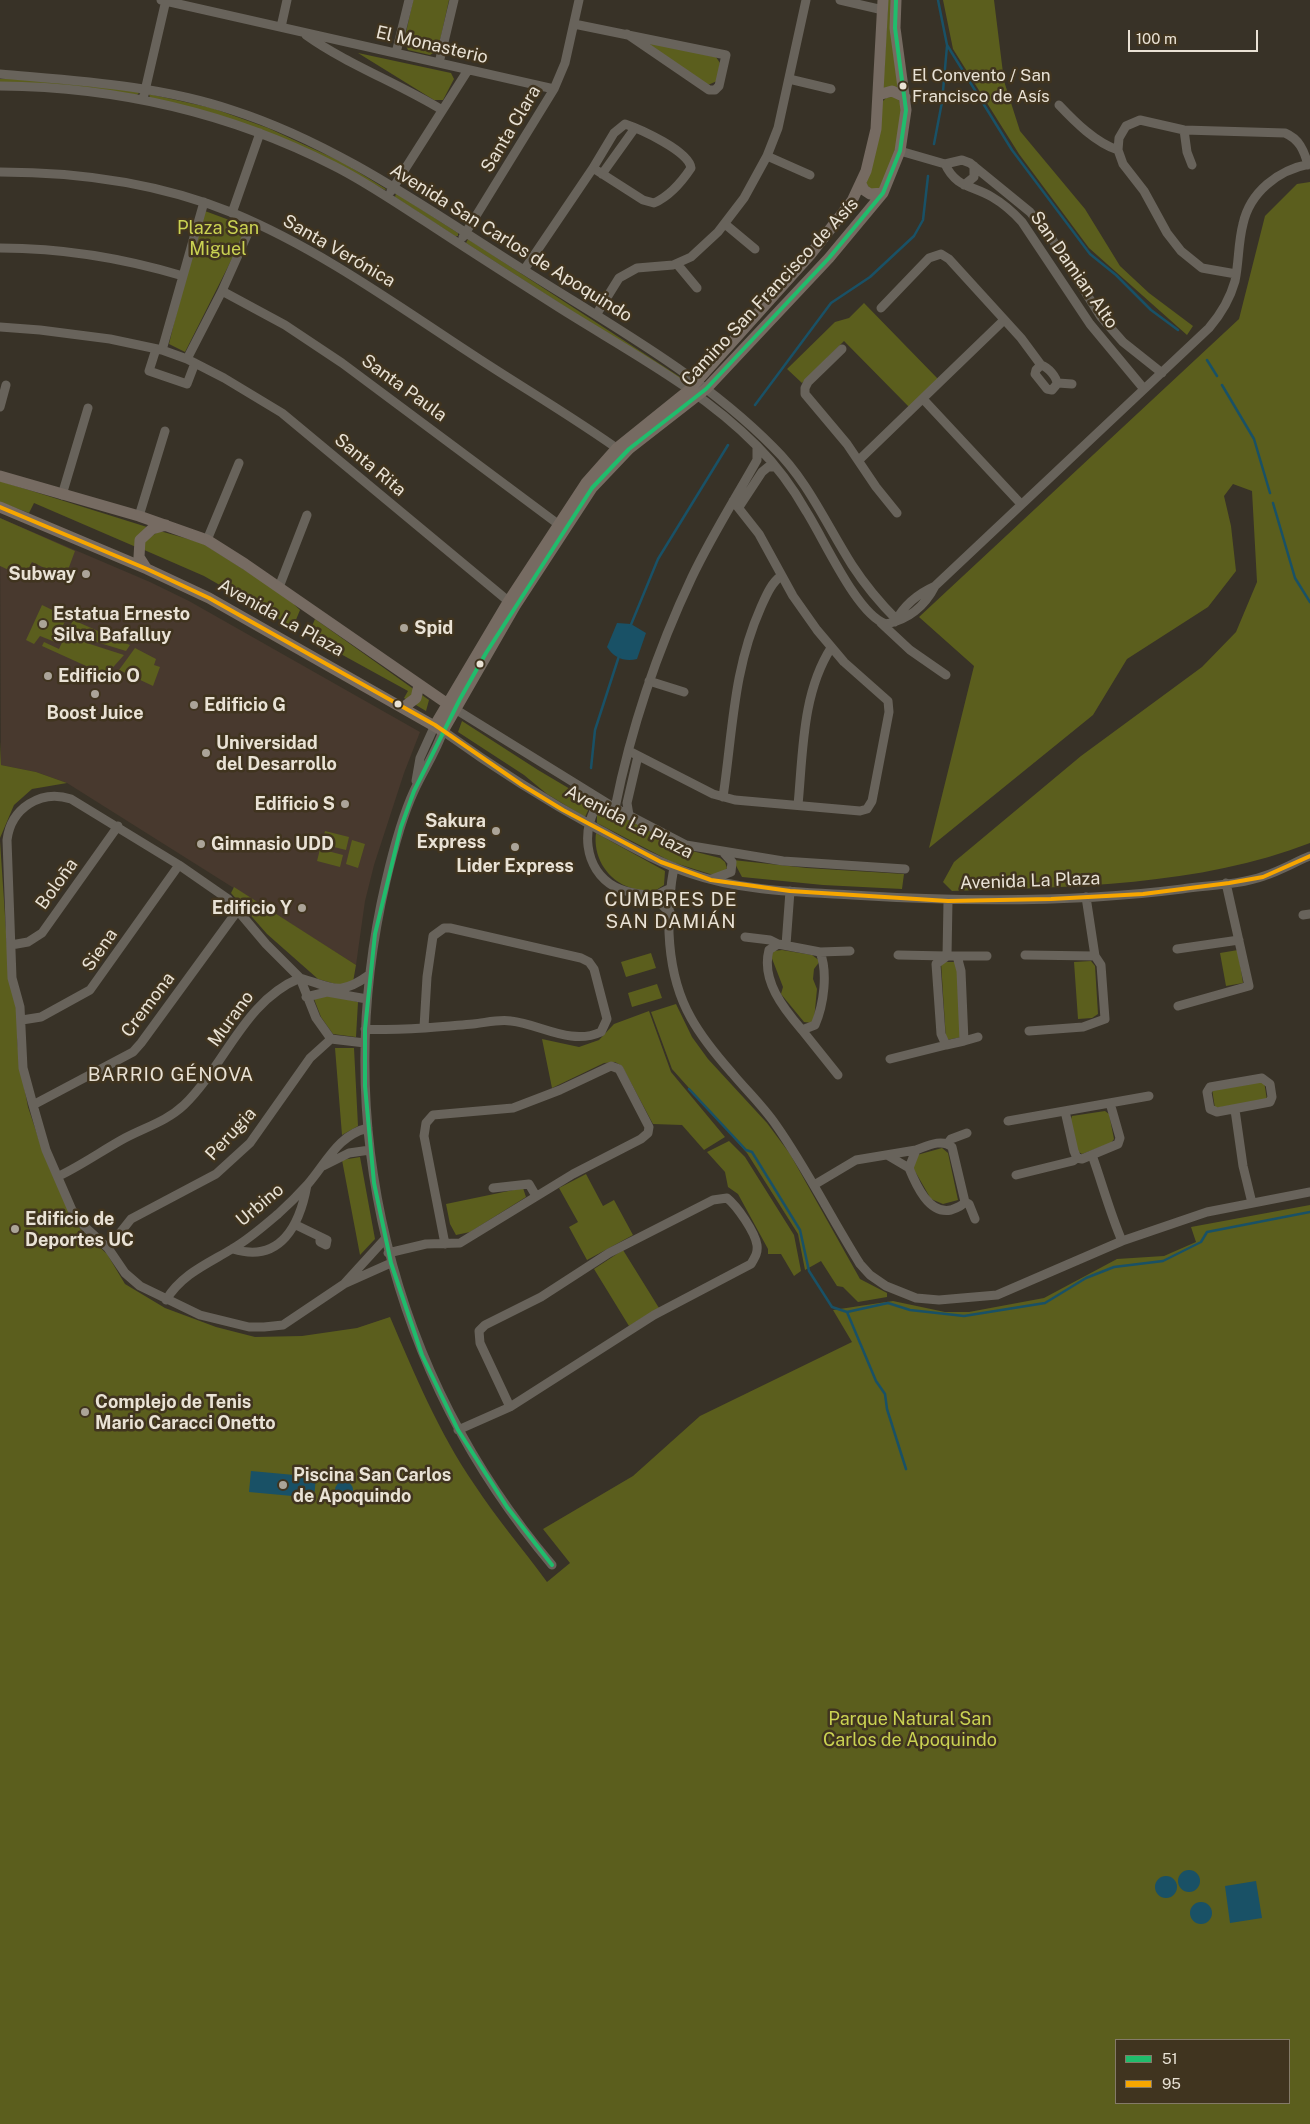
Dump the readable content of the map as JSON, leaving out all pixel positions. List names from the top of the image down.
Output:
{
  "streets": {
    "main road": ["Camino San Francisco de Asís", "Avenida La Plaza"],
    "street": [
      "El Monasterio",
      "Santa Clara",
      "Avenida San Carlos de Apoquindo",
      "Santa Verónica",
      "San Damian Alto",
      "Santa Paula",
      "Santa Rita",
      "Boloña",
      "Siena",
      "Cremona",
      "Murano",
      "Perugia",
      "Urbino"
    ]
  },
  "crossings": [
    ["El Monasterio", "Santa Clara"],
    ["Santa Clara", "Avenida San Carlos de Apoquindo"],
    ["Avenida San Carlos de Apoquindo", "Camino San Francisco de Asís"],
    ["Santa Verónica", "Camino San Francisco de Asís"],
    ["Camino San Francisco de Asís", "Santa Paula"],
    ["Camino San Francisco de Asís", "Santa Rita"],
    ["Camino San Francisco de Asís", "Avenida La Plaza"],
    ["Camino San Francisco de Asís", "Urbino"]
  ],
  "districts": ["CUMBRES DE SAN DAMIÁN", "BARRIO GÉNOVA"],
  "parks": ["Plaza San Miguel", "Parque Natural San Carlos de Apoquindo"],
  "places": [
    "El Convento / San Francisco de Asís",
    "Subway",
    "Estatua Ernesto Silva Bafalluy",
    "Spid",
    "Edificio O",
    "Boost Juice",
    "Edificio G",
    "Universidad del Desarrollo",
    "Edificio S",
    "Sakura Express",
    "Gimnasio UDD",
    "Lider Express",
    "Edificio Y",
    "Edificio de Deportes UC",
    "Complejo de Tenis Mario Caracci Onetto",
    "Piscina San Carlos de Apoquindo"
  ],
  "lines": ["transit line 51", "transit line 95"],
  "legend": ["51", "95"],
  "scale_bar": "100 m"
}
